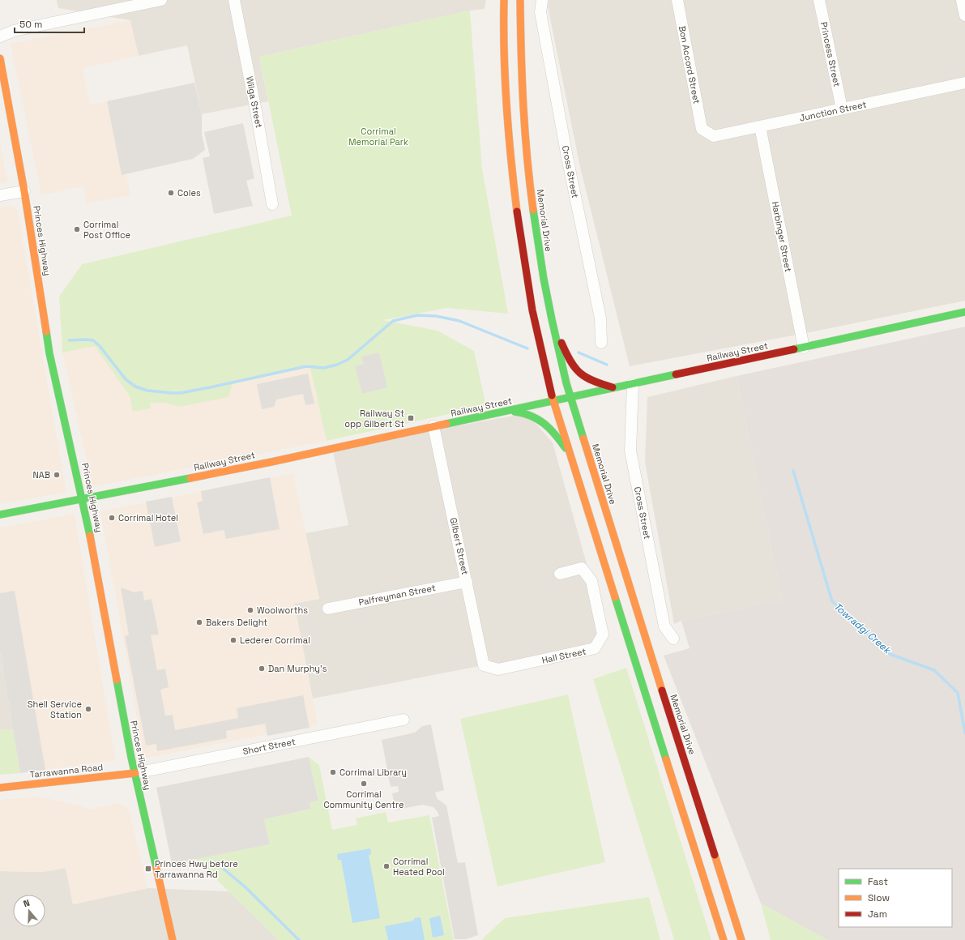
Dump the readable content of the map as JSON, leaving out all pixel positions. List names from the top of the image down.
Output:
{
  "streets": {
    "main road": [
      "Memorial Drive",
      "Princes Highway",
      "Railway Street",
      "Tarrawanna Road"
    ],
    "street": [
      "Princess Street",
      "Bon Accord Street",
      "Wilga Street",
      "Junction Street",
      "Cross Street",
      "Harbinger Street",
      "Gilbert Street",
      "Palfreyman Street",
      "Hall Street",
      "Short Street"
    ]
  },
  "crossings": [
    ["Princess Street", "Junction Street"],
    ["Bon Accord Street", "Junction Street"],
    ["Junction Street", "Harbinger Street"],
    ["Cross Street", "Railway Street"],
    ["Memorial Drive", "Railway Street"],
    ["Harbinger Street", "Railway Street"],
    ["Princes Highway", "Railway Street"],
    ["Princes Highway", "Short Street"],
    ["Princes Highway", "Tarrawanna Road"],
    ["Railway Street", "Gilbert Street"],
    ["Gilbert Street", "Palfreyman Street"],
    ["Gilbert Street", "Hall Street"],
    ["Short Street", "Tarrawanna Road"]
  ],
  "water": ["Towradgi Creek"],
  "parks": ["Corrimal Memorial Park"],
  "places": {
    "other": [
      "Coles",
      "Corrimal Post Office",
      "NAB",
      "Corrimal Hotel",
      "Woolworths",
      "Bakers Delight",
      "Lederer Corrimal",
      "Dan Murphy's",
      "Shell Service Station",
      "Corrimal Library",
      "Corrimal Community Centre",
      "Corrimal Heated Pool"
    ],
    "transit": ["Railway St opp Gilbert St", "Princes Hwy before Tarrawanna Rd"]
  },
  "legend": ["Fast", "Slow", "Jam"],
  "scale_bar": "50 m",
  "north": "top"
}
